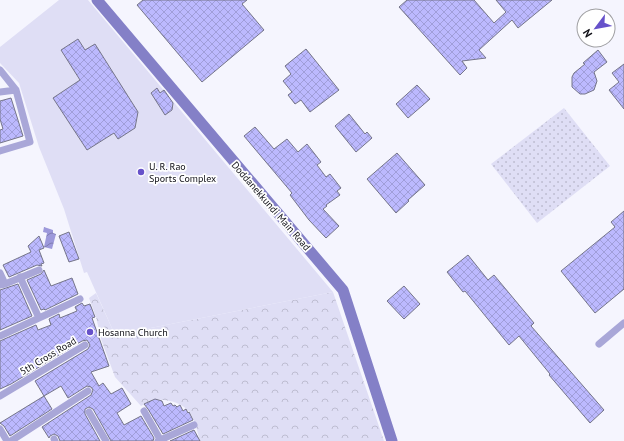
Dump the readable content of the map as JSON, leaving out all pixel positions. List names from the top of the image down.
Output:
{
  "streets": {
    "street": ["Doddanekkundi Main Road", "5th Cross Road"]
  },
  "places": ["U. R. Rao Sports Complex", "Hosanna Church"],
  "north": "bottom left"
}
